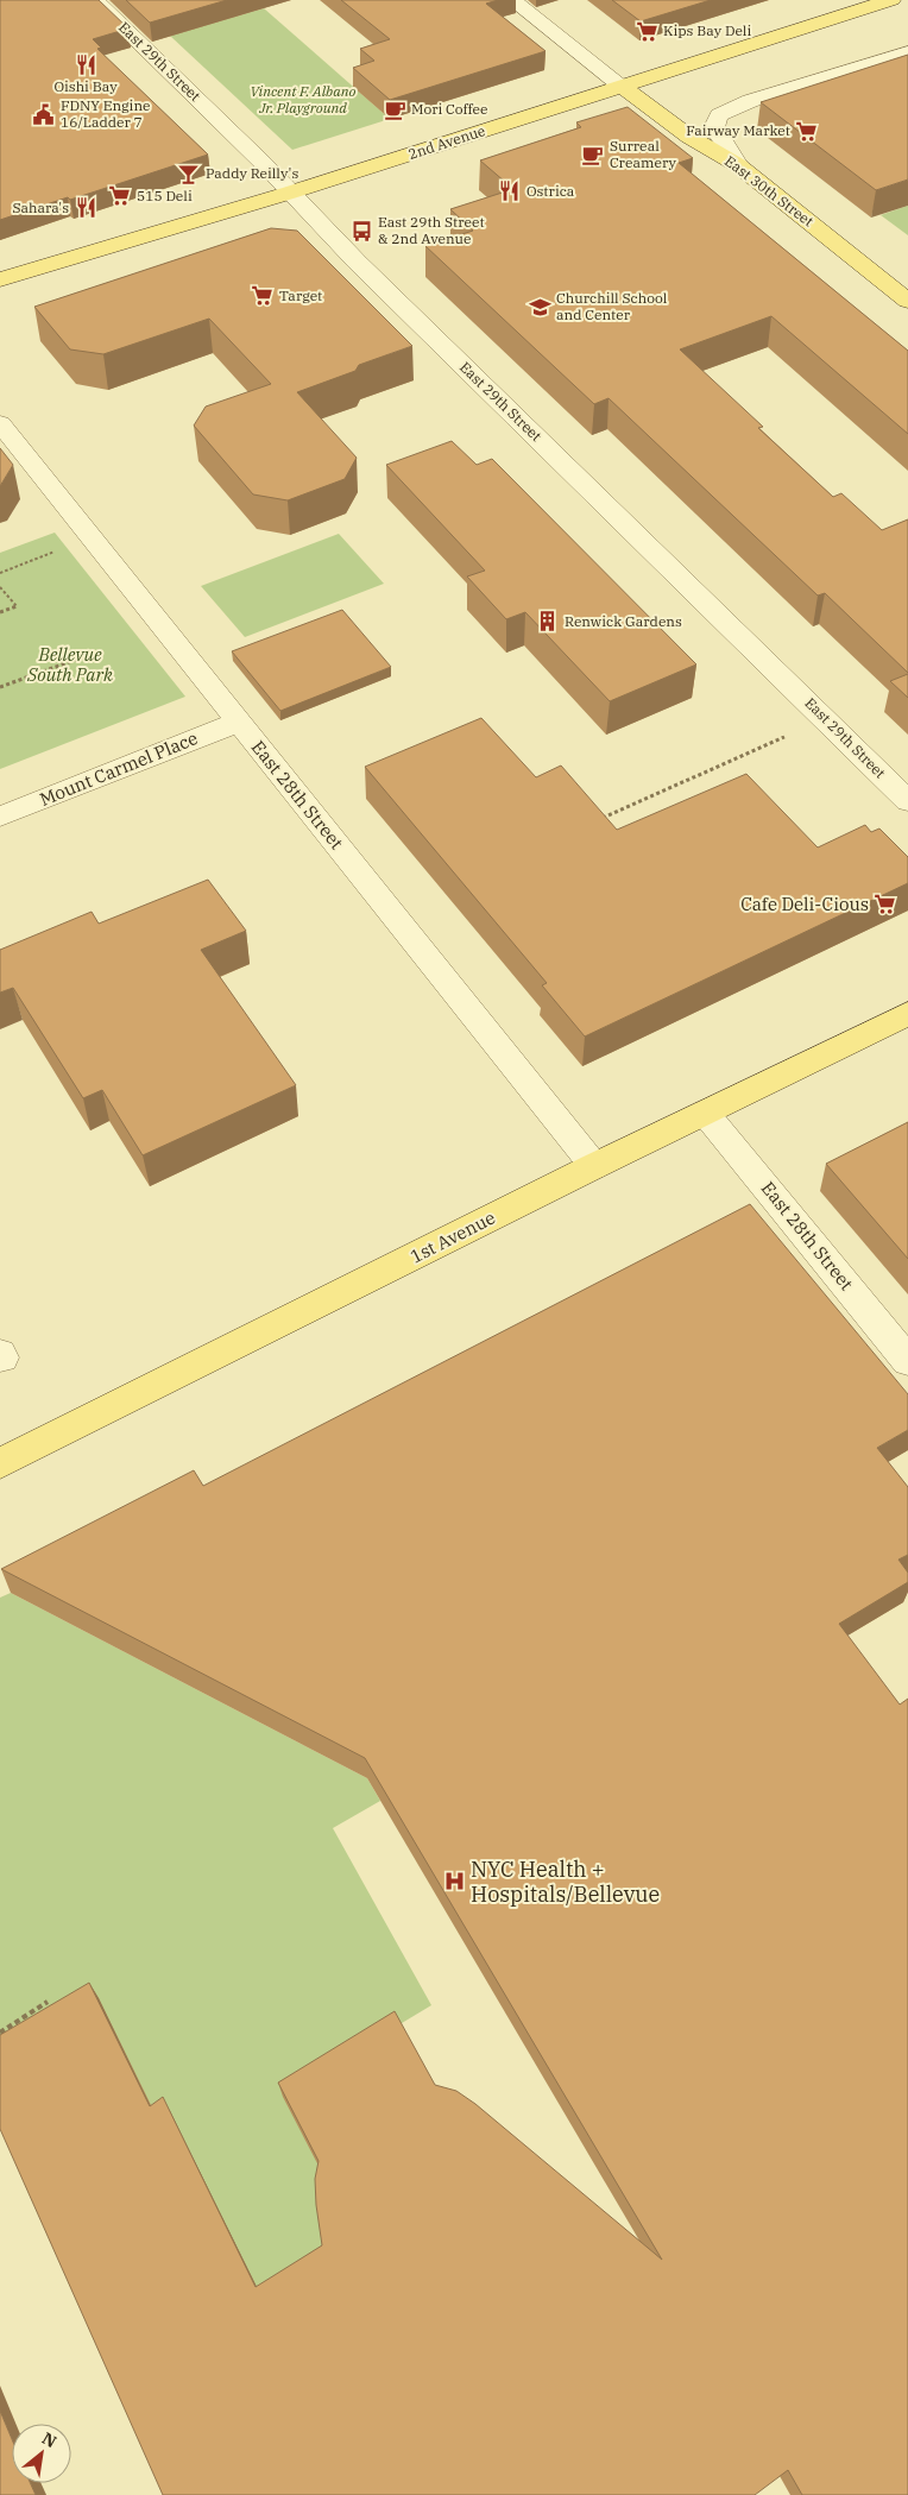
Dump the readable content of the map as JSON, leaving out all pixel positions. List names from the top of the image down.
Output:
{
  "streets": {
    "main road": ["2nd Avenue", "East 30th Street", "1st Avenue"],
    "street": ["East 29th Street", "Mount Carmel Place", "East 28th Street"]
  },
  "crossings": [
    ["East 29th Street", "2nd Avenue"],
    ["2nd Avenue", "East 30th Street"],
    ["Mount Carmel Place", "East 28th Street"],
    ["East 28th Street", "1st Avenue"]
  ],
  "parks": ["Vincent F. Albano Jr. Playground", "Bellevue South Park"],
  "places": {
    "supermarket": [
      "Kips Bay Deli",
      "Fairway Market",
      "515 Deli",
      "Target",
      "Cafe Deli-Cious"
    ],
    "restaurant": ["Oishi Bay", "Ostrica", "Sahara's"],
    "cafe": ["Mori Coffee", "Surreal Creamery"],
    "public building": ["FDNY Engine 16/Ladder 7"],
    "bar": ["Paddy Reilly's"],
    "bus stop": ["East 29th Street & 2nd Avenue"],
    "school or university": ["Churchill School and Center"],
    "building": ["Renwick Gardens"],
    "hospital": ["NYC Health + Hospitals/Bellevue"]
  },
  "north": "top right"
}
